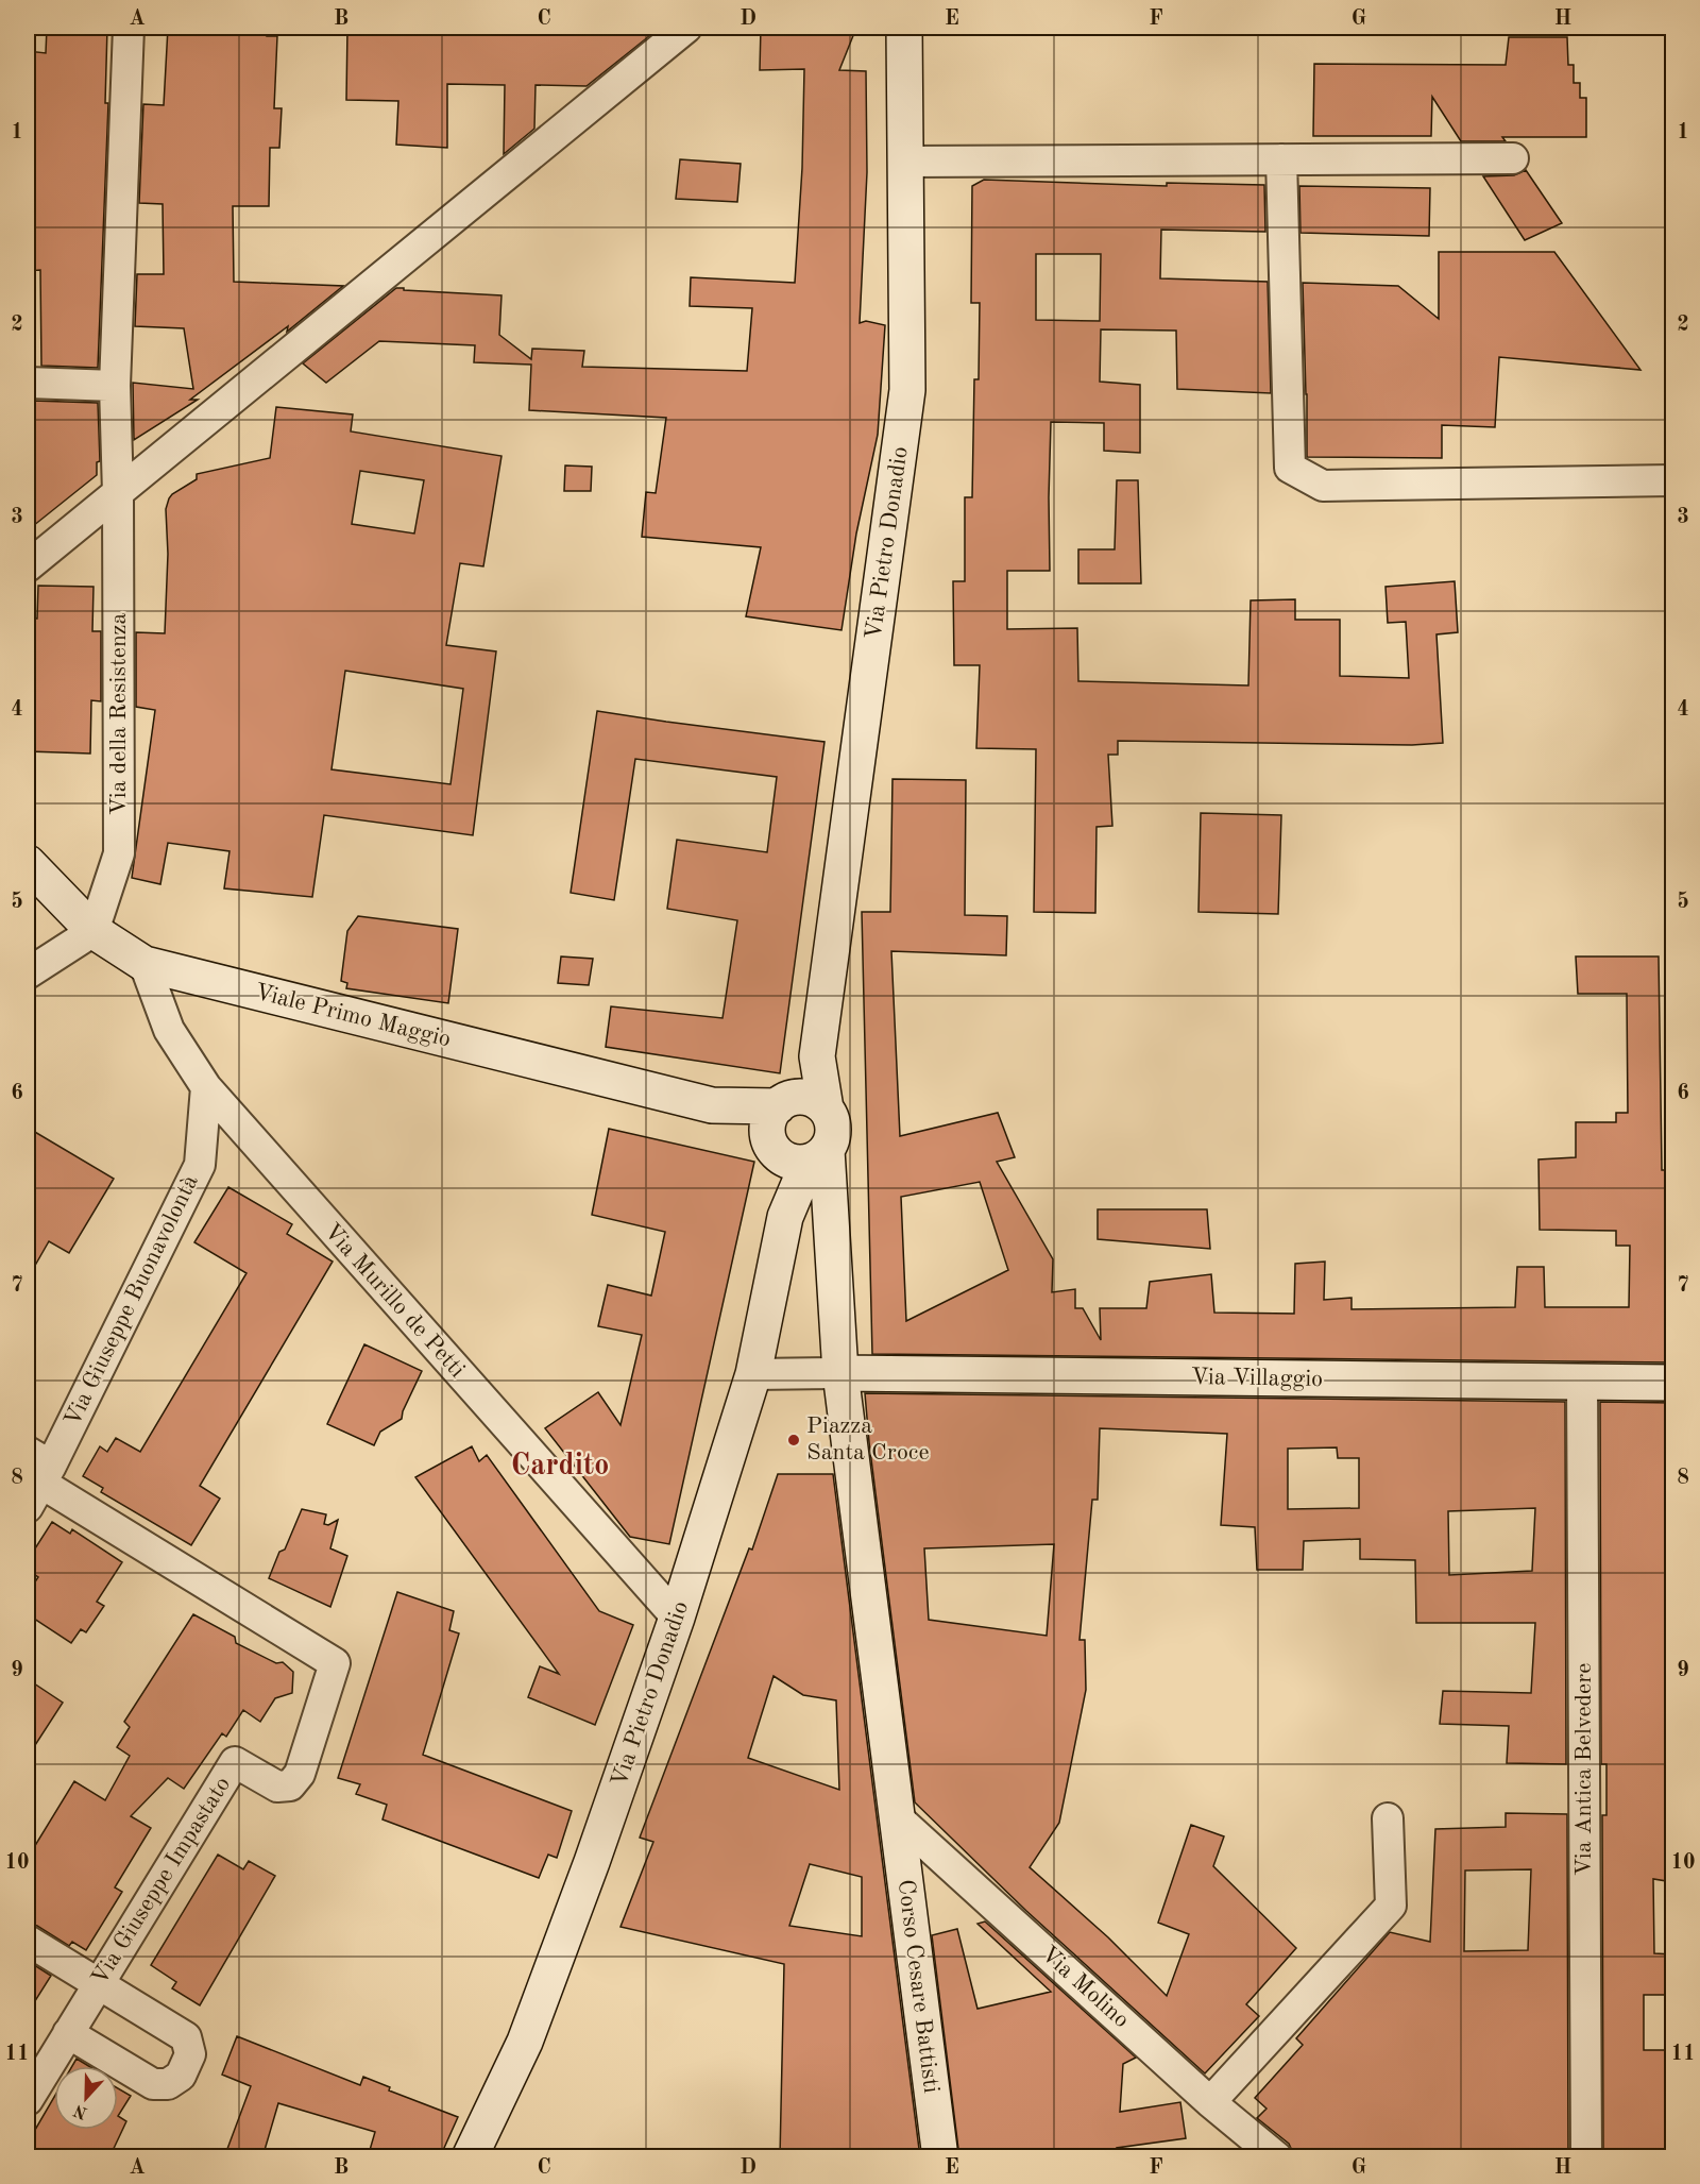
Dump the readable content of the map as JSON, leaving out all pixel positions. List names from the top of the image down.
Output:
{
  "streets": {
    "street": [
      "Via Pietro Donadio",
      "Via della Resistenza",
      "Viale Primo Maggio",
      "Via Giuseppe Buonavolontà",
      "Via Murillo de Petti",
      "Via Villaggio",
      "Via Antica Belvedere",
      "Via Giuseppe Impastato",
      "Corso Cesare Battisti",
      "Via Molino"
    ]
  },
  "crossings": [
    ["Via Pietro Donadio", "Viale Primo Maggio"],
    ["Via Pietro Donadio", "Via Murillo de Petti"],
    ["Via Pietro Donadio", "Corso Cesare Battisti"],
    ["Via della Resistenza", "Viale Primo Maggio"],
    ["Viale Primo Maggio", "Via Murillo de Petti"],
    ["Viale Primo Maggio", "Corso Cesare Battisti"],
    ["Via Giuseppe Buonavolontà", "Via Murillo de Petti"],
    ["Via Giuseppe Buonavolontà", "Via Giuseppe Impastato"],
    ["Via Villaggio", "Via Antica Belvedere"],
    ["Via Villaggio", "Corso Cesare Battisti"],
    ["Corso Cesare Battisti", "Via Molino"]
  ],
  "districts": ["Cardito"],
  "places": ["Piazza Santa Croce"],
  "north": "bottom",
  "grid": {
    "columns": [
      "A",
      "B",
      "C",
      "D",
      "E",
      "F",
      "G",
      "H"
    ],
    "rows": [
      "1",
      "2",
      "3",
      "4",
      "5",
      "6",
      "7",
      "8",
      "9",
      "10",
      "11"
    ]
  }
}
